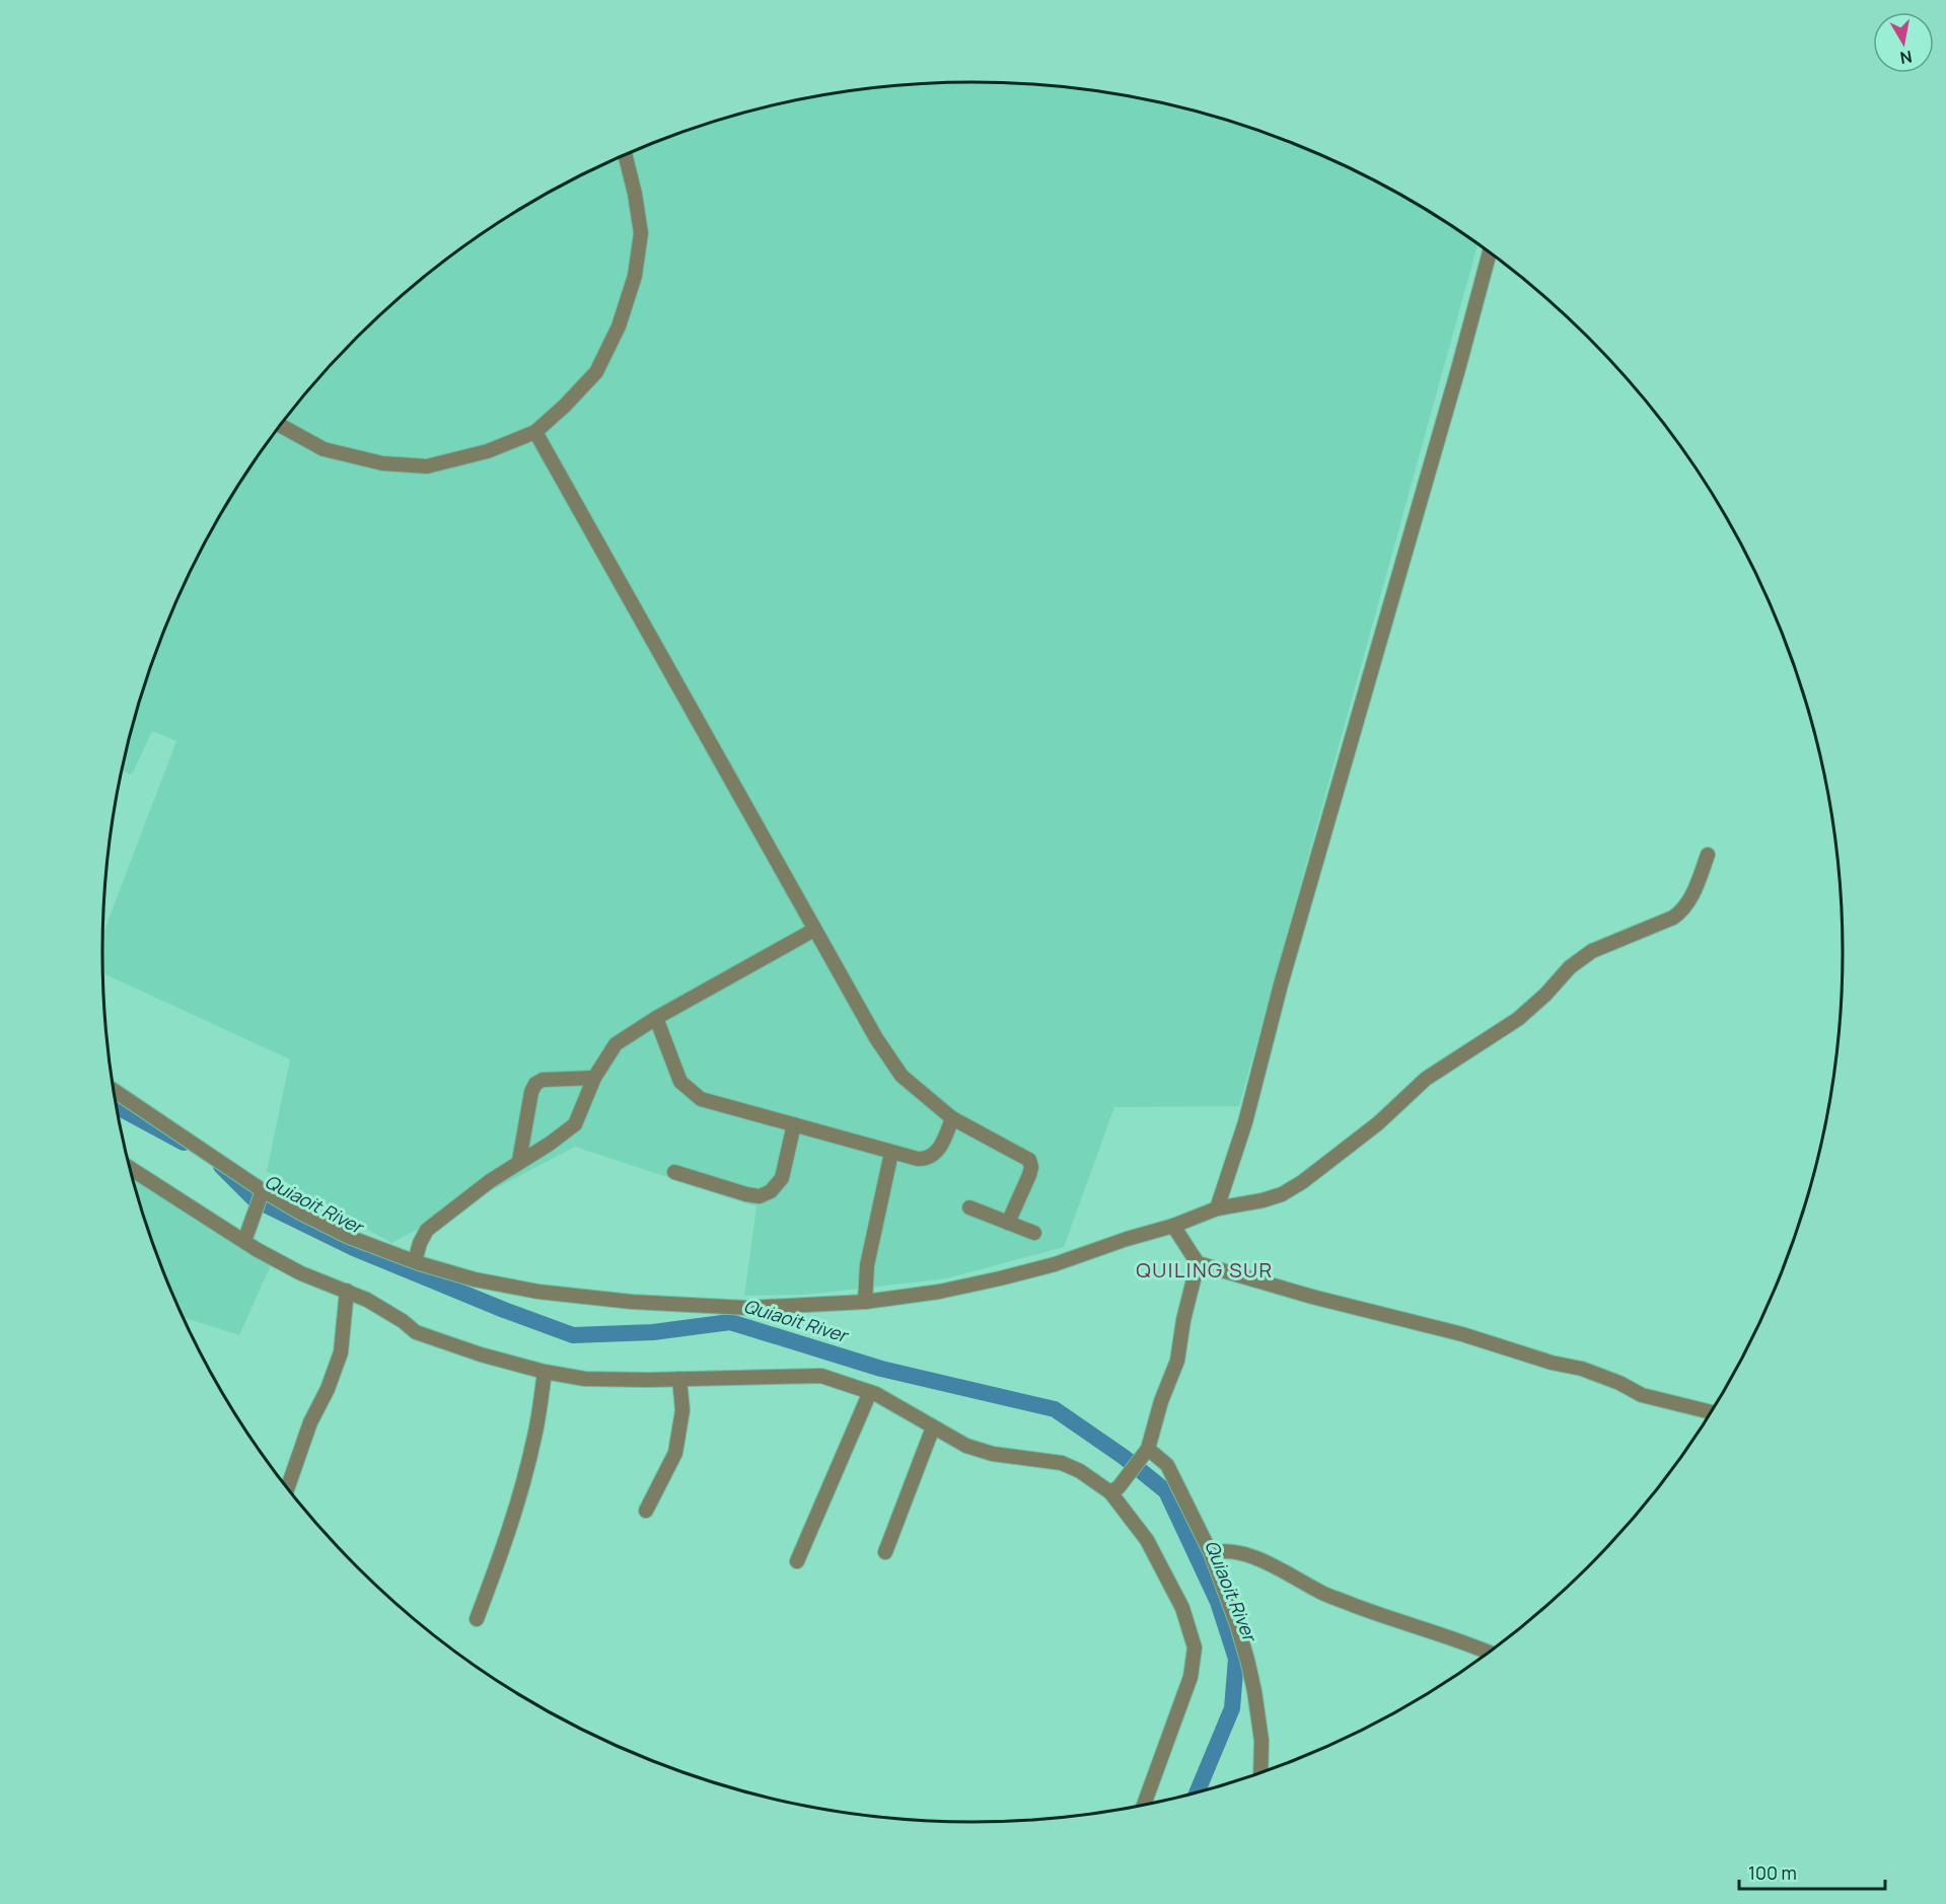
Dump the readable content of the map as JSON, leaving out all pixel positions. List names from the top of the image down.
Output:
{
  "districts": ["QUILING SUR"],
  "water": ["Quiaoit River"],
  "scale_bar": "100 m",
  "north": "bottom"
}
